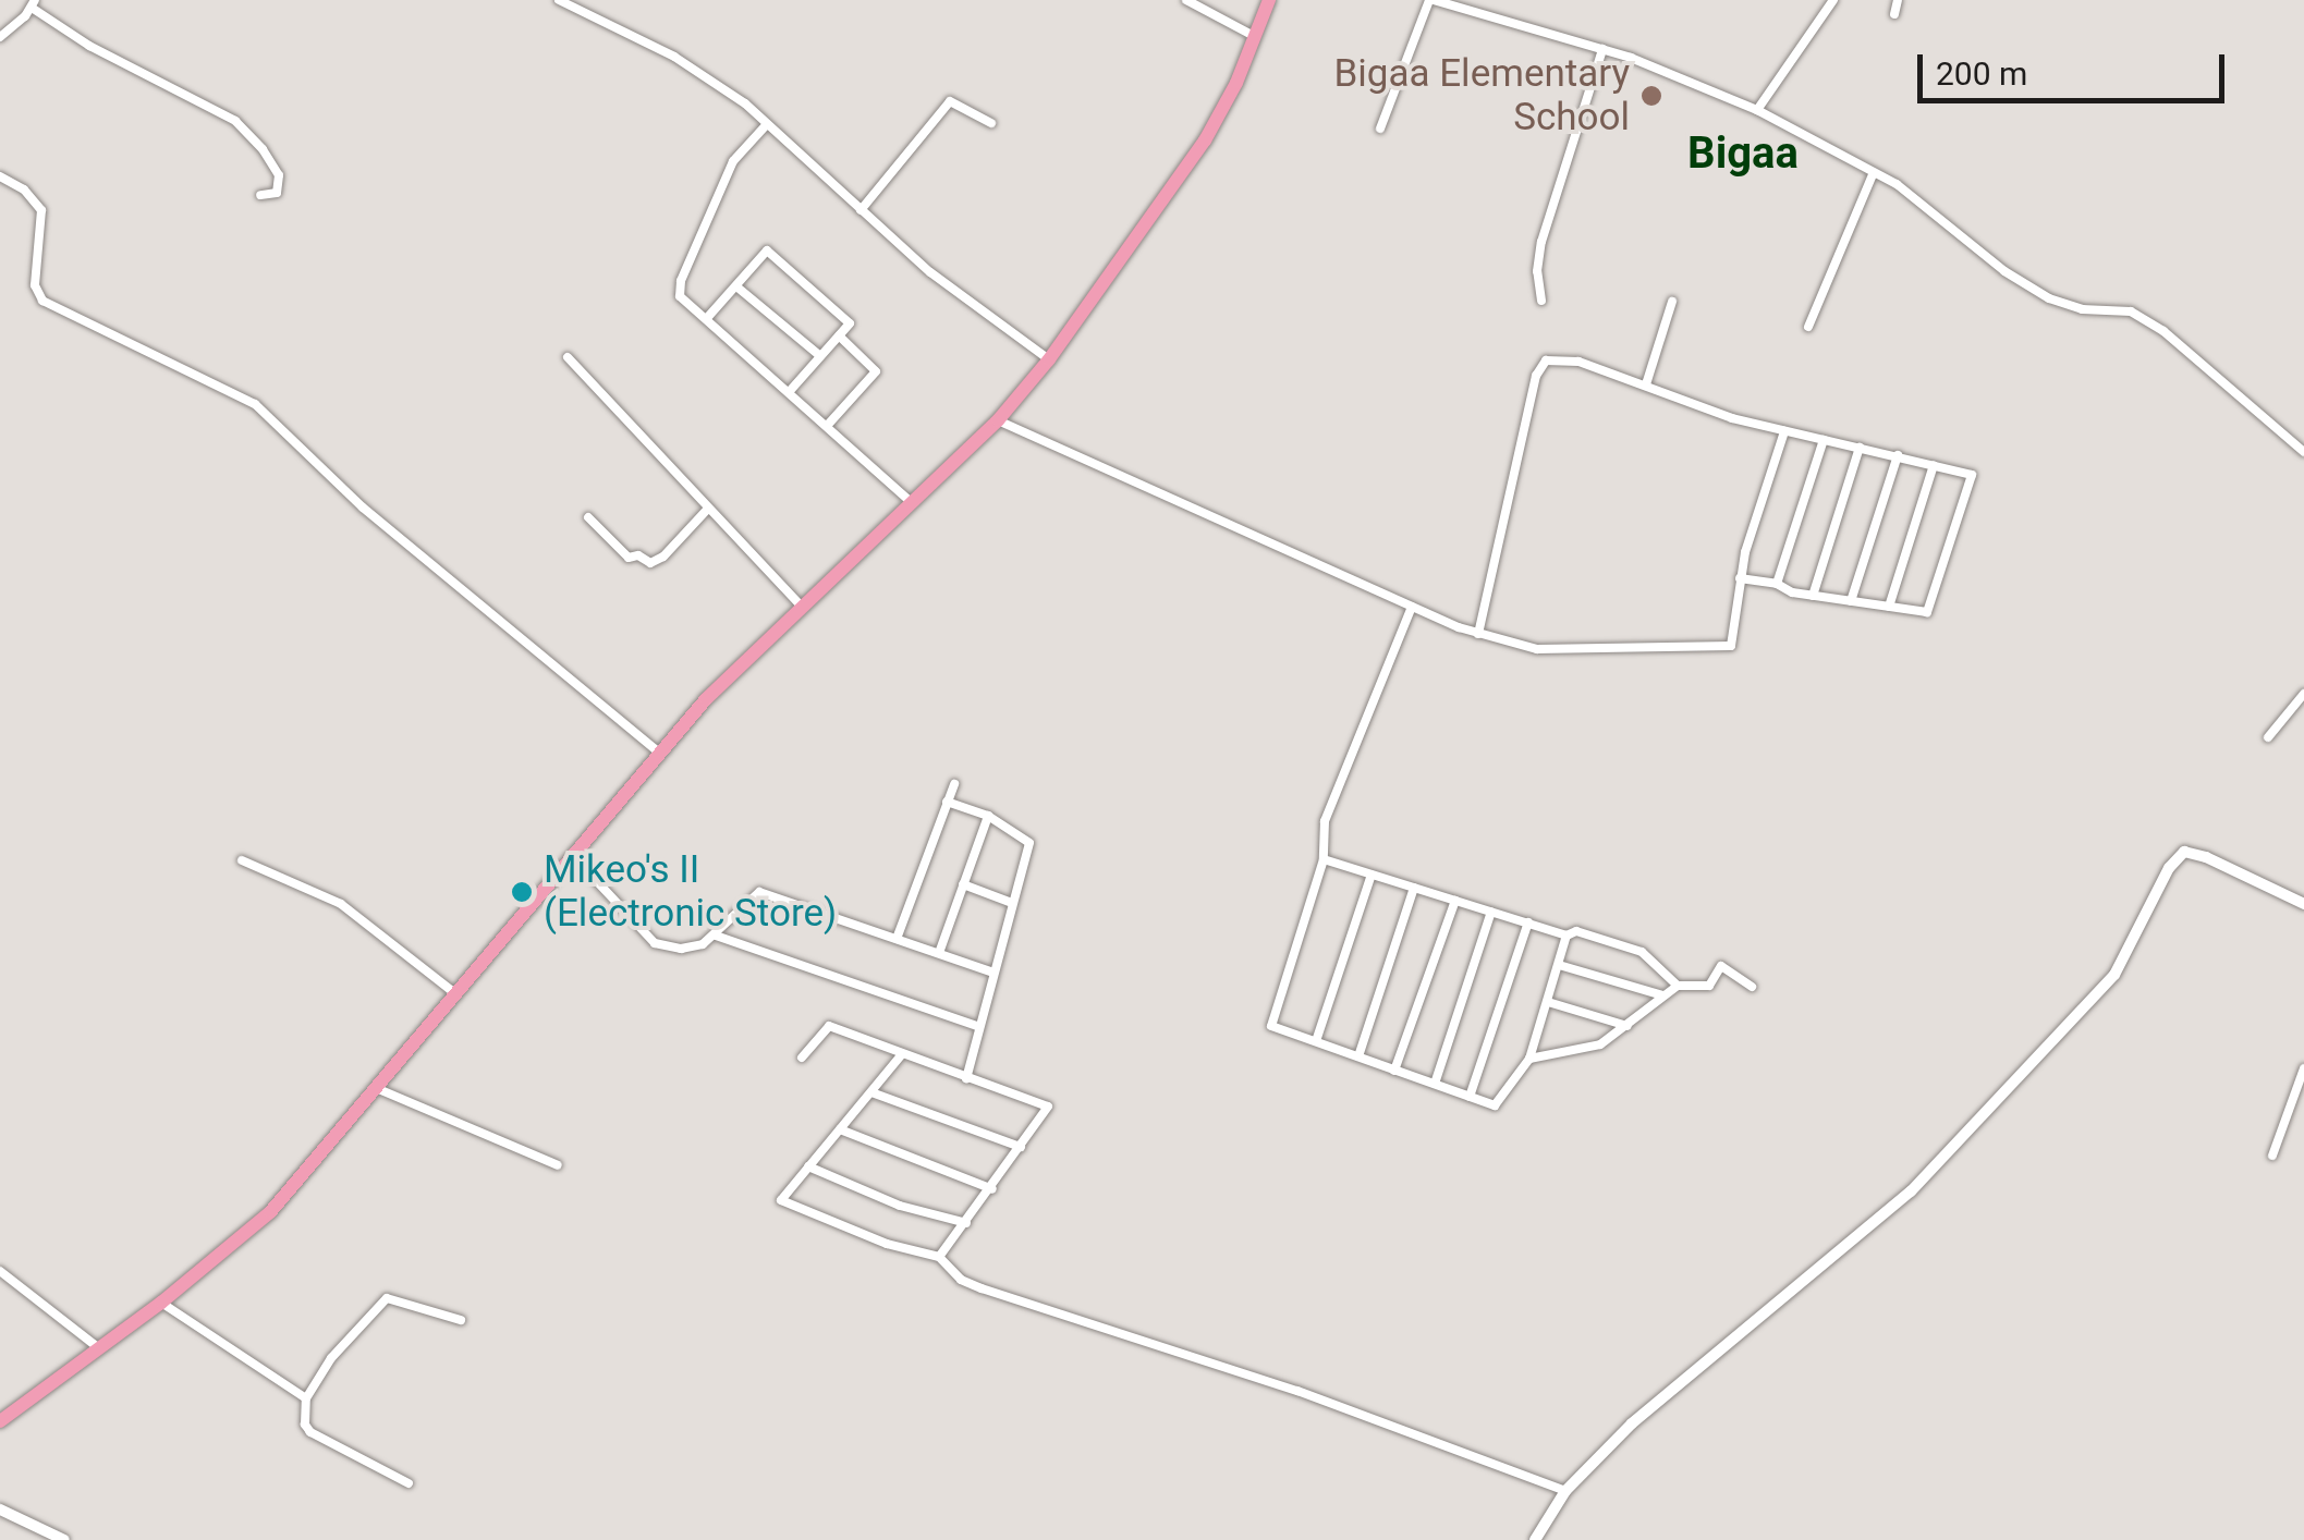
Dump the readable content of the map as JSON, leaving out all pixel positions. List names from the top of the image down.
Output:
{
  "districts": ["Bigaa"],
  "places": ["Bigaa Elementary School", "Mikeo's II (Electronic Store)"],
  "scale_bar": "200 m"
}
